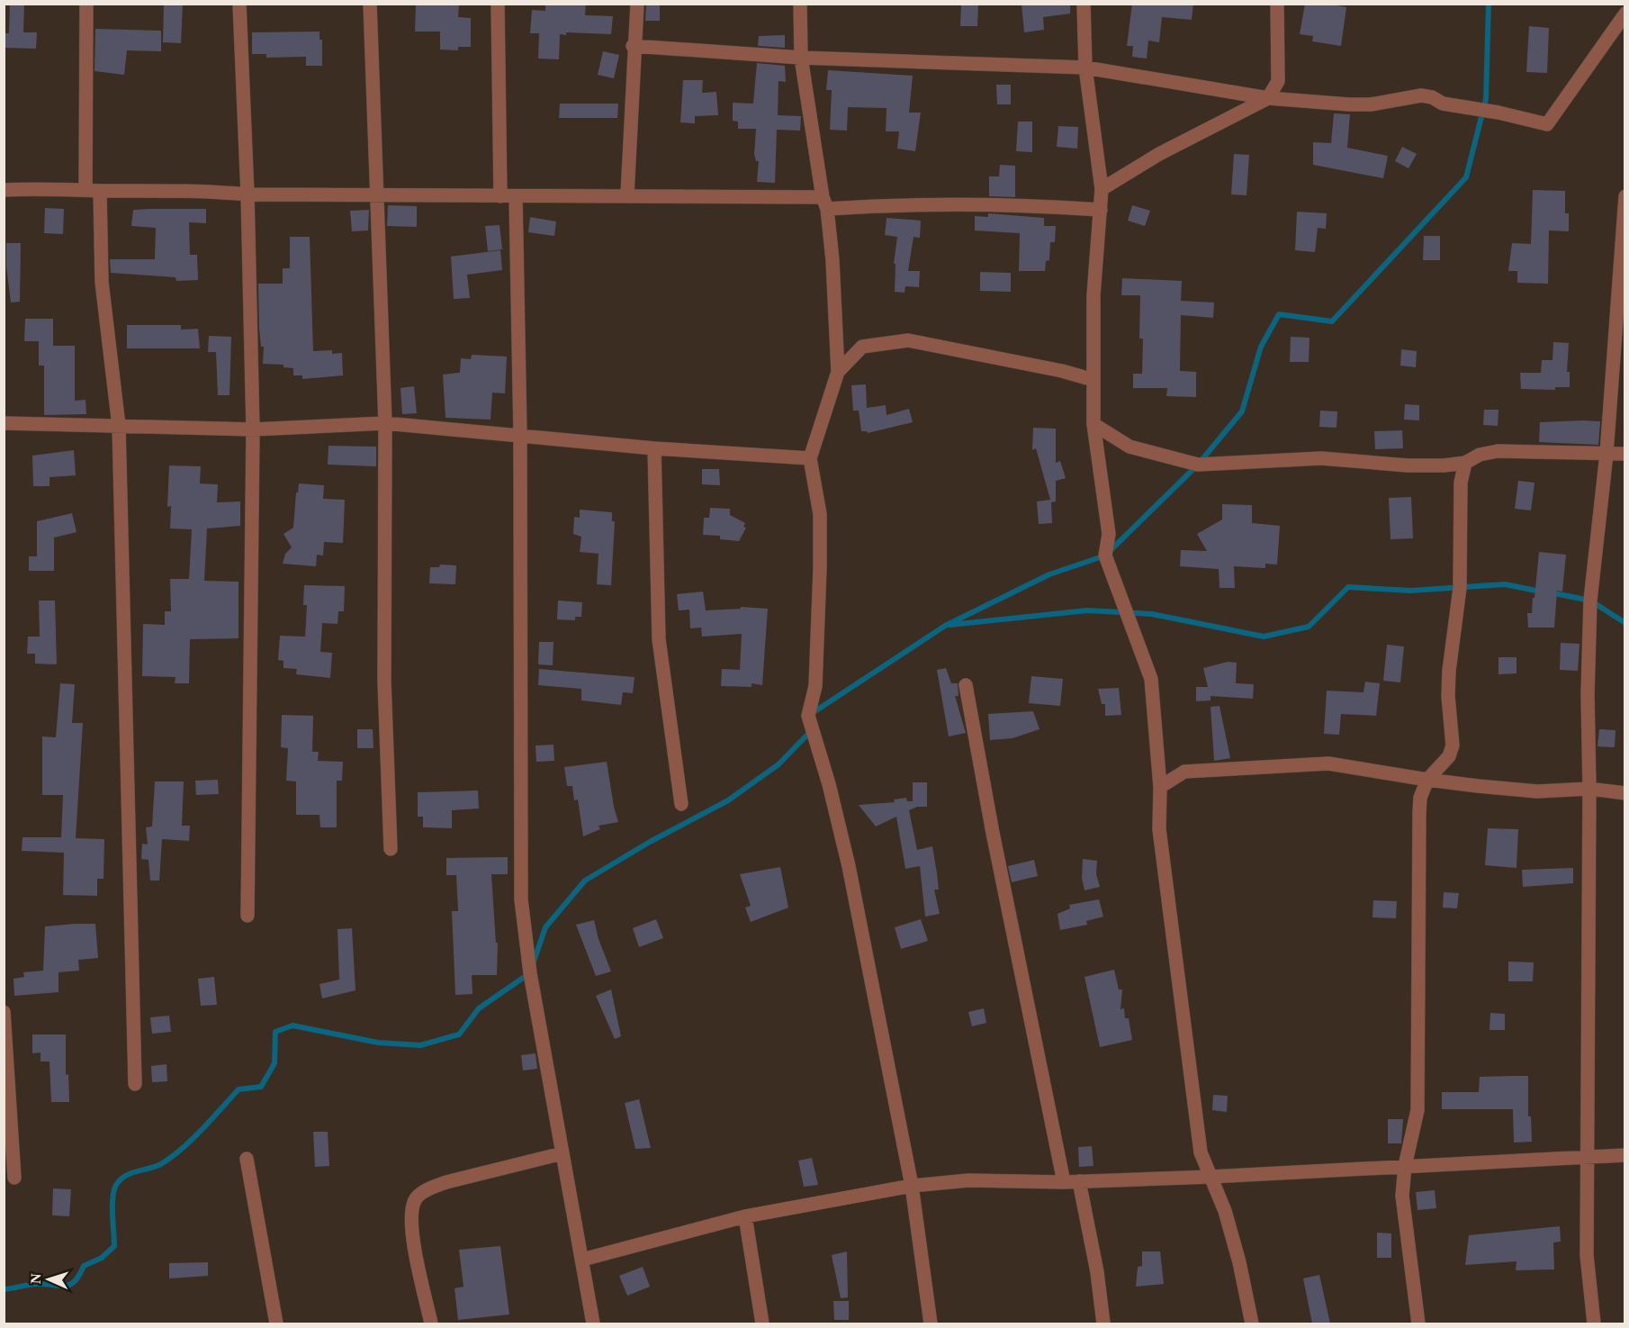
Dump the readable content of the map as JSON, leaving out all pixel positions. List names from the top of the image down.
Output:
{
  "north": "left"
}
